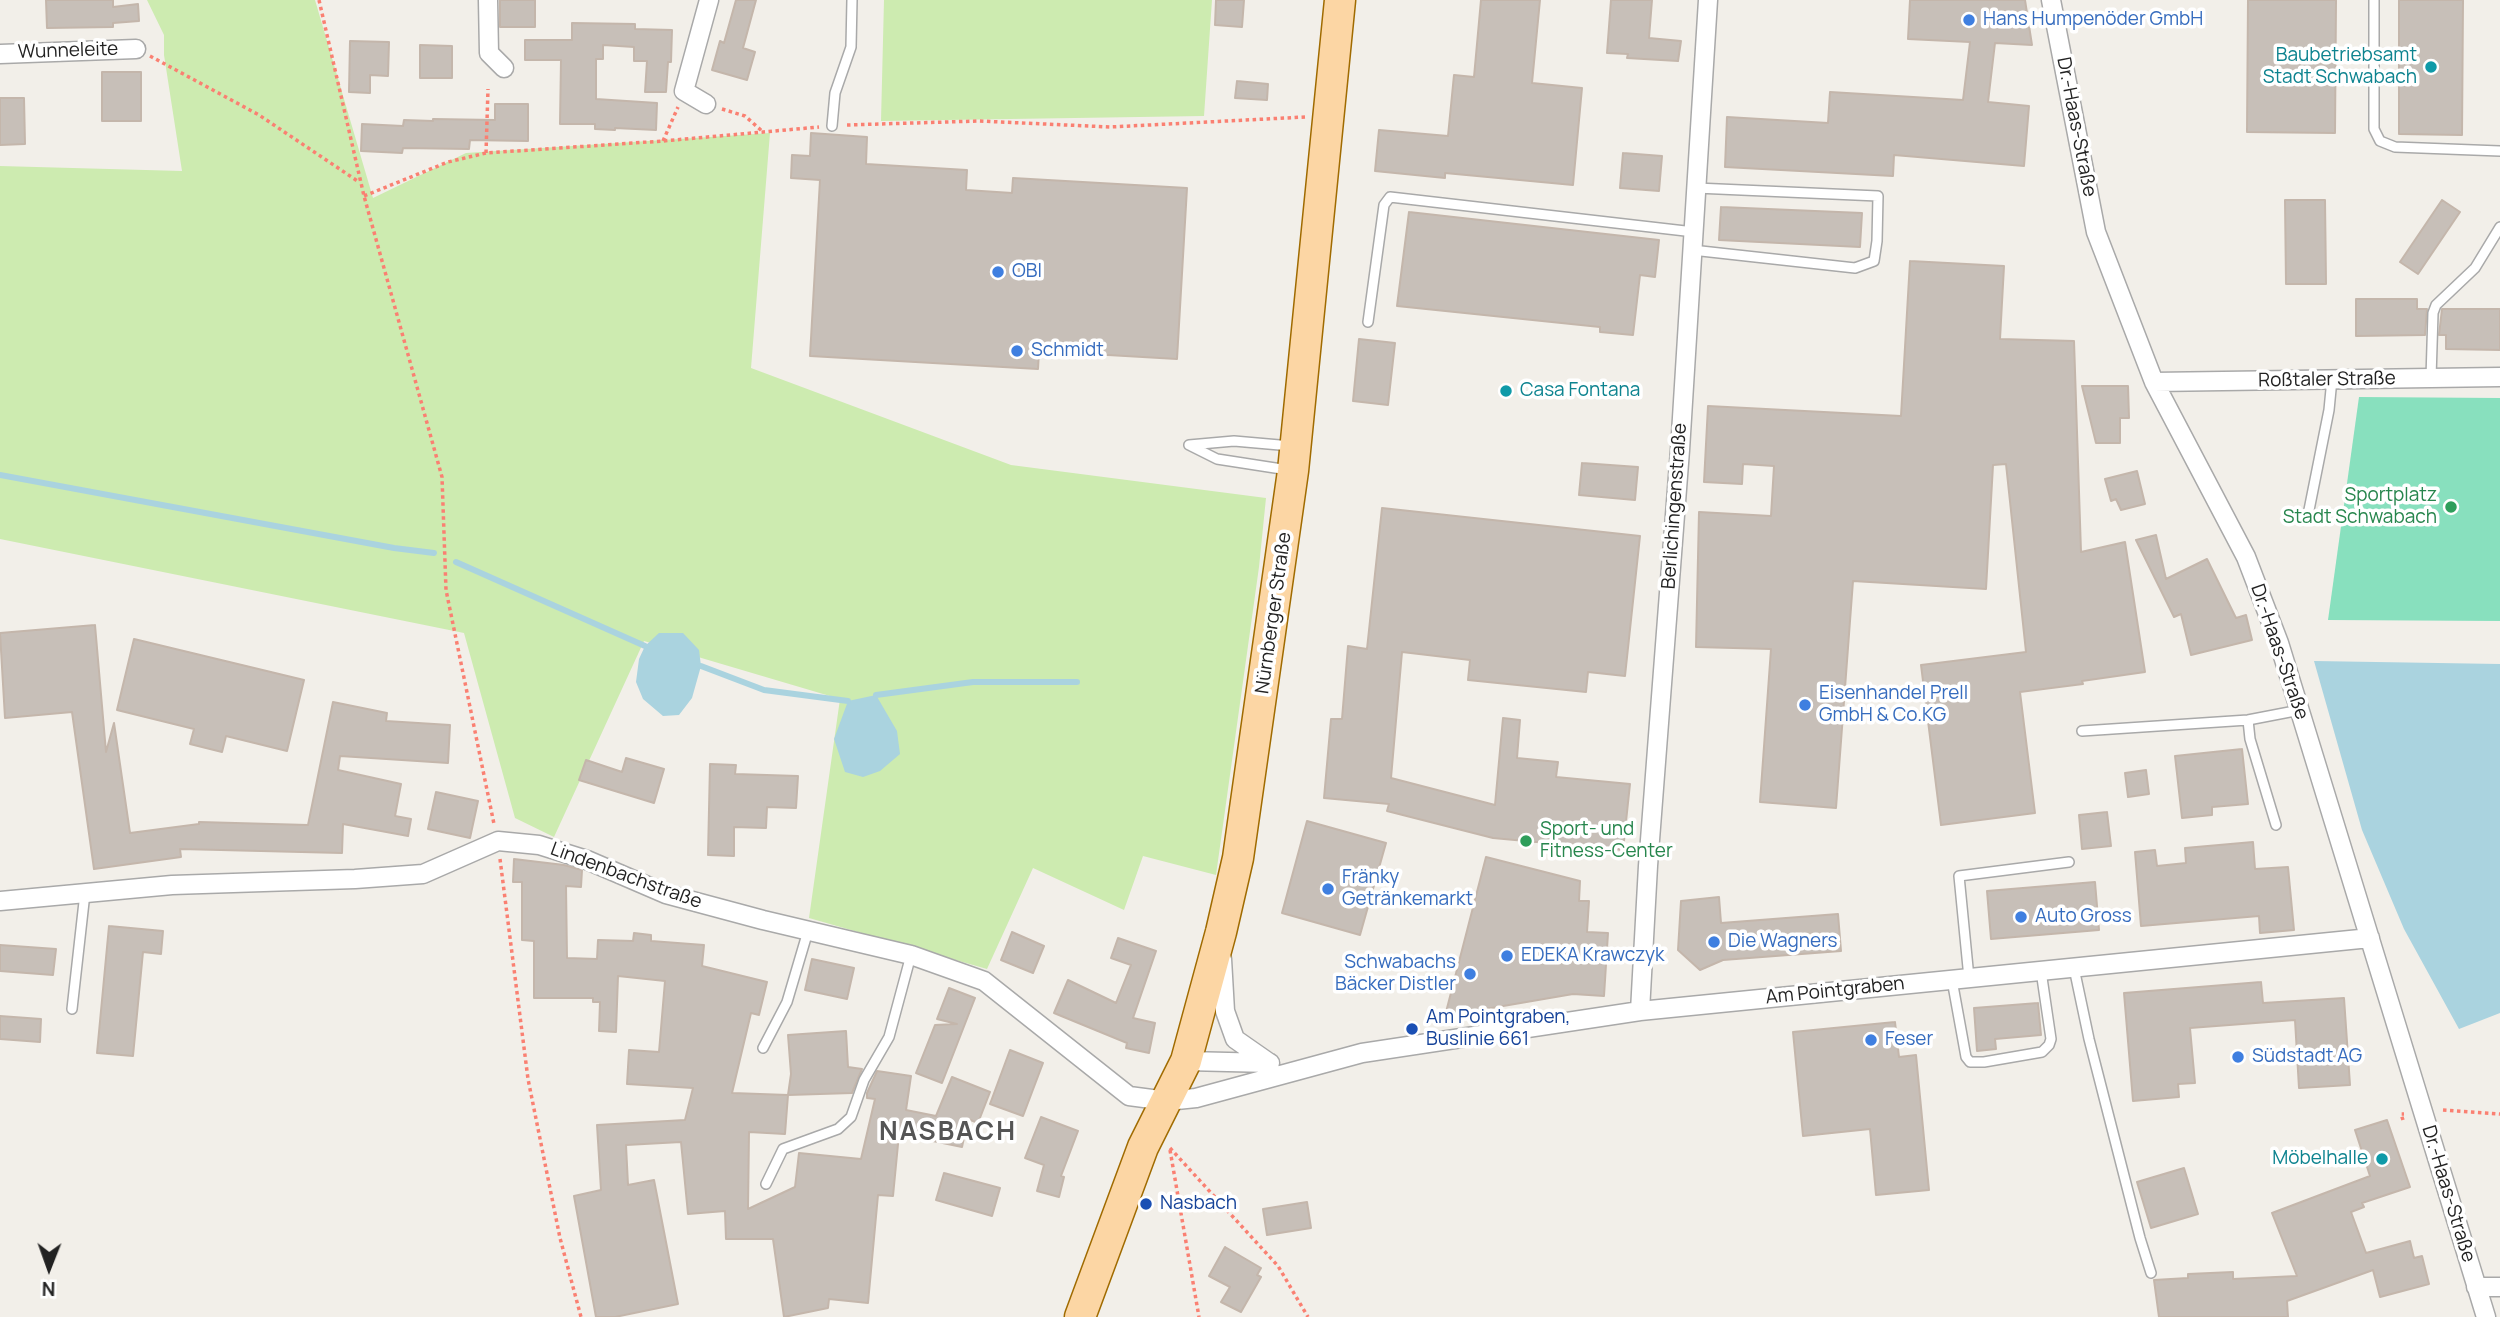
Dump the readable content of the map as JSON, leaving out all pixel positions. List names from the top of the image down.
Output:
{
  "streets": {
    "main road": ["Nürnberger Straße"],
    "street": [
      "Wunneleite",
      "Dr.-Haas-Straße",
      "Roßtaler Straße",
      "Berlichingenstraße",
      "Lindenbachstraße",
      "Am Pointgraben"
    ]
  },
  "crossings": [
    ["Dr.-Haas-Straße", "Roßtaler Straße"],
    ["Dr.-Haas-Straße", "Am Pointgraben"],
    ["Berlichingenstraße", "Am Pointgraben"],
    ["Nürnberger Straße", "Lindenbachstraße"],
    ["Nürnberger Straße", "Am Pointgraben"],
    ["Lindenbachstraße", "Am Pointgraben"]
  ],
  "districts": ["NASBACH"],
  "places": [
    "Hans Humpenöder GmbH",
    "Baubetriebsamt Stadt Schwabach",
    "OBI",
    "Schmidt",
    "Casa Fontana",
    "Sportplatz Stadt Schwabach",
    "Eisenhandel Prell GmbH & Co.KG",
    "Sport- und Fitness-Center",
    "Fränky Getränkemarkt",
    "Auto Gross",
    "Die Wagners",
    "EDEKA Krawczyk",
    "Schwabachs Bäcker Distler",
    "Am Pointgraben, Buslinie 661",
    "Feser",
    "Südstadt AG",
    "Möbelhalle",
    "Nasbach"
  ],
  "north": "bottom"
}
